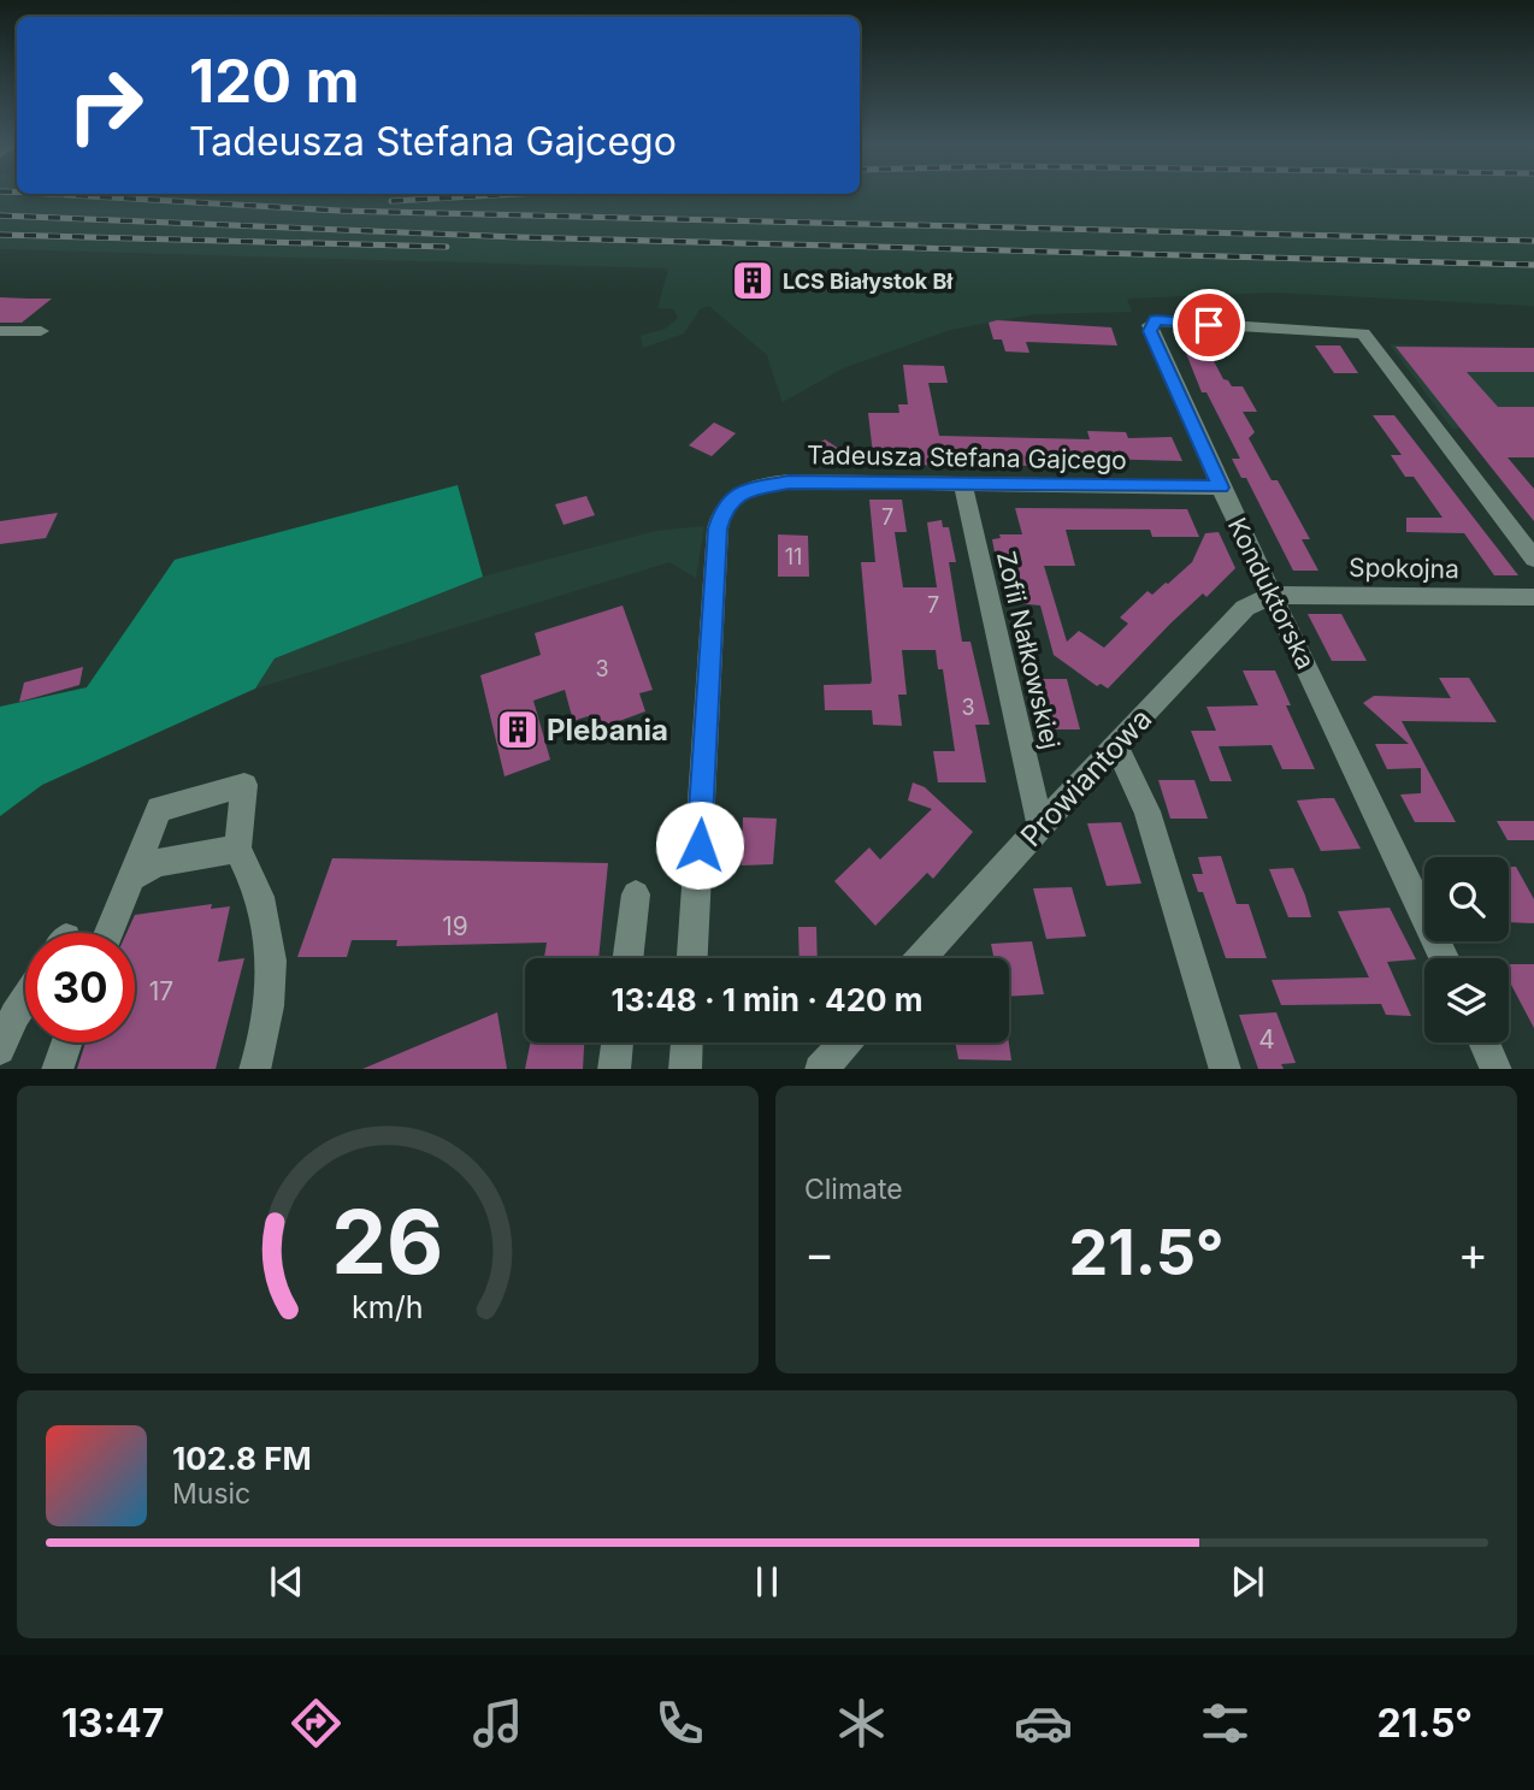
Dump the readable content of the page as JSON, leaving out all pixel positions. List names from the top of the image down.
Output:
{
  "streets": {
    "street": [
      "Tadeusza Stefana Gajcego",
      "Spokojna",
      "Konduktorska",
      "Zofii Nałkowskiej",
      "Prowiantowa"
    ]
  },
  "crossings": [
    ["Tadeusza Stefana Gajcego", "Konduktorska"],
    ["Tadeusza Stefana Gajcego", "Zofii Nałkowskiej"],
    ["Spokojna", "Konduktorska"],
    ["Spokojna", "Prowiantowa"],
    ["Konduktorska", "Prowiantowa"],
    ["Zofii Nałkowskiej", "Prowiantowa"]
  ],
  "places": {
    "building": ["LCS Białystok Bł", "Plebania"]
  },
  "house_numbers": [
    "7",
    "11",
    "7",
    "3",
    "3",
    "19",
    "17",
    "4"
  ],
  "page": {
    "turn": ["120 m", "Tadeusza Stefana Gajcego"],
    "limit": "30",
    "trip": "13:48 · 1 min · 420 m",
    "tile": "Climate",
    "heat": ["−", "21.5°", "+"],
    "song": ["102.8 FM", "Music"],
    "tabs": ["13:47", "21.5°"],
    "gauge": ["26", "km/h"]
  }
}
